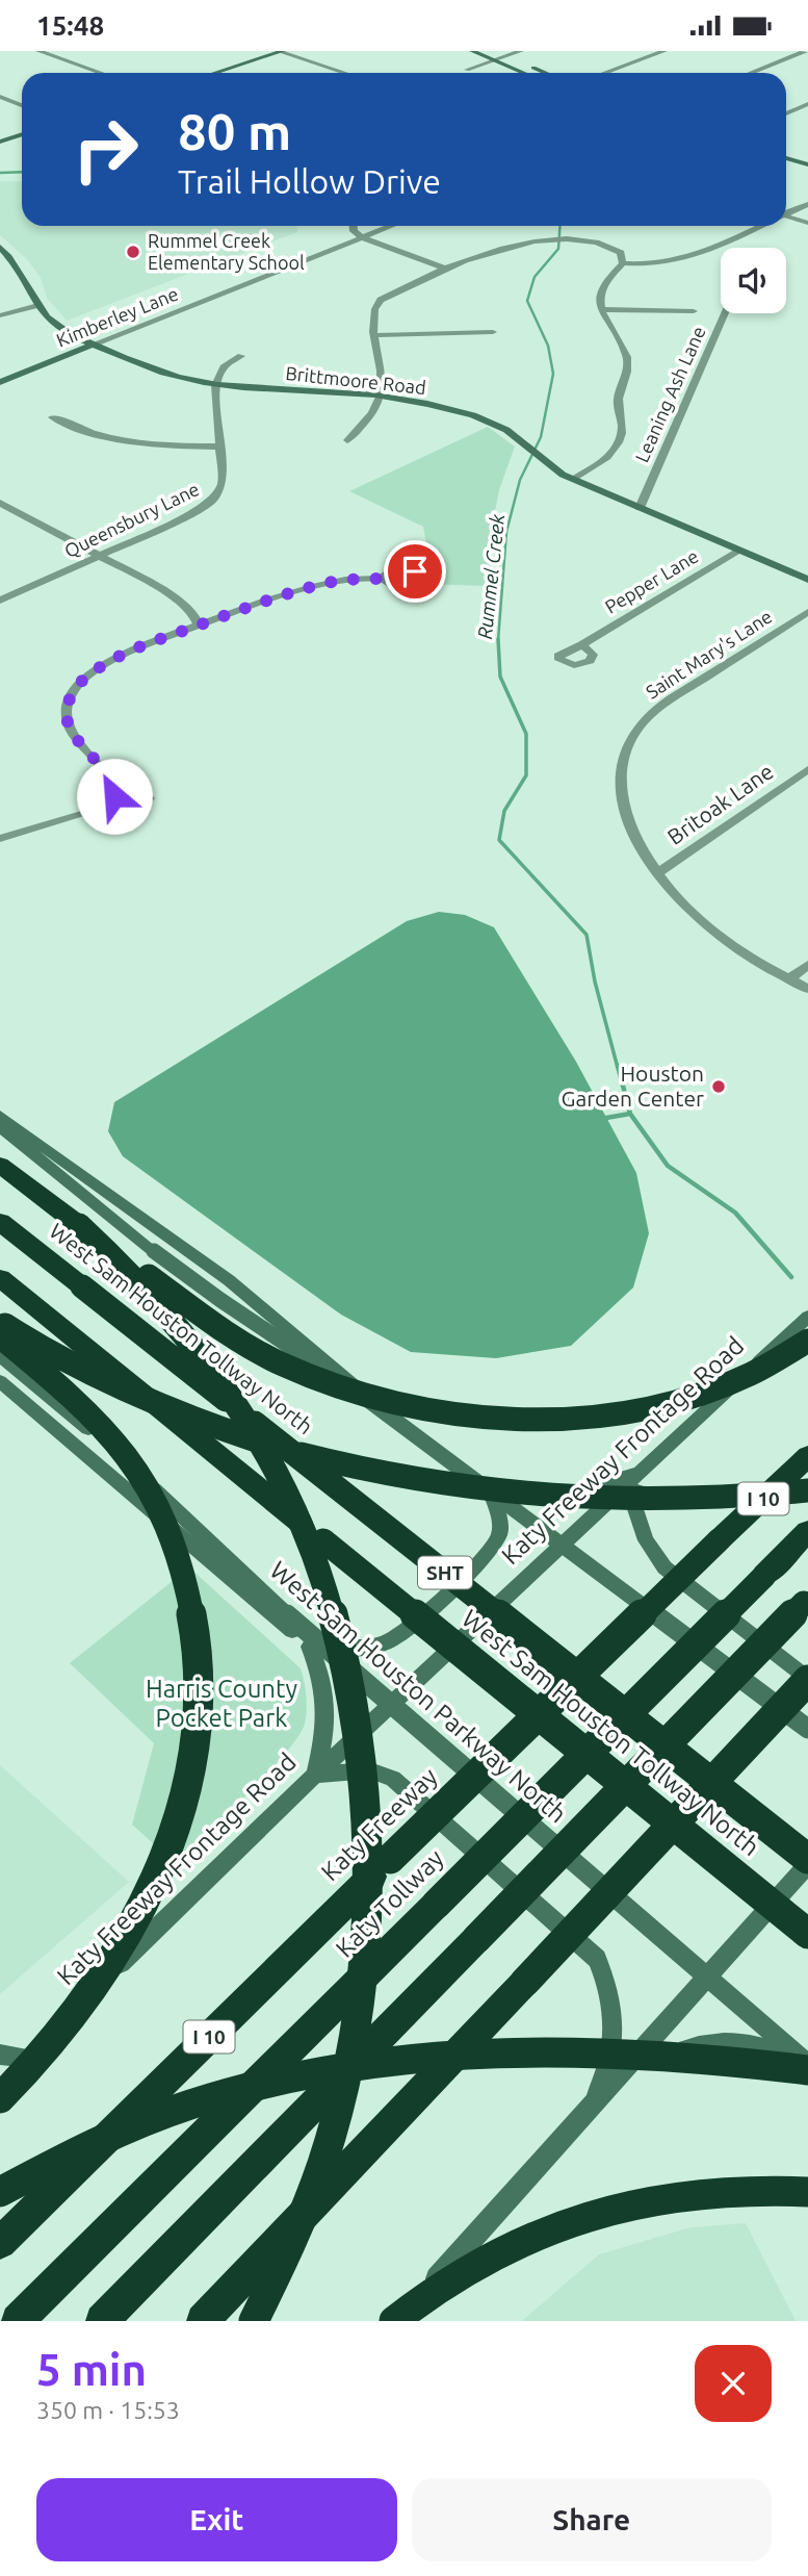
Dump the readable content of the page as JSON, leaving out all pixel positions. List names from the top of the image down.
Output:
{
  "streets": {
    "highway": [
      "West Sam Houston Tollway North",
      "I 10",
      "SHT",
      "Katy Freeway",
      "Katy Tollway"
    ],
    "main road": [
      "Kimberley Lane",
      "Brittmoore Road",
      "Katy Freeway Frontage Road",
      "West Sam Houston Parkway North"
    ],
    "street": [
      "Leaning Ash Lane",
      "Queensbury Lane",
      "Pepper Lane",
      "Saint Mary's Lane",
      "Britoak Lane"
    ]
  },
  "crossings": [
    ["Kimberley Lane", "Brittmoore Road"],
    ["Brittmoore Road", "Leaning Ash Lane"],
    ["Brittmoore Road", "Queensbury Lane"],
    ["Brittmoore Road", "Pepper Lane"],
    ["Saint Mary's Lane", "Britoak Lane"]
  ],
  "water": ["Rummel Creek"],
  "parks": ["Harris County Pocket Park"],
  "places": ["Rummel Creek Elementary School", "Houston Garden Center"],
  "page": {
    "status": "15:48",
    "turn": ["80 m", "Trail Hollow Drive"],
    "heading": ["5 min", "350 m · 15:53"],
    "buttons": ["Exit", "Share"]
  }
}
